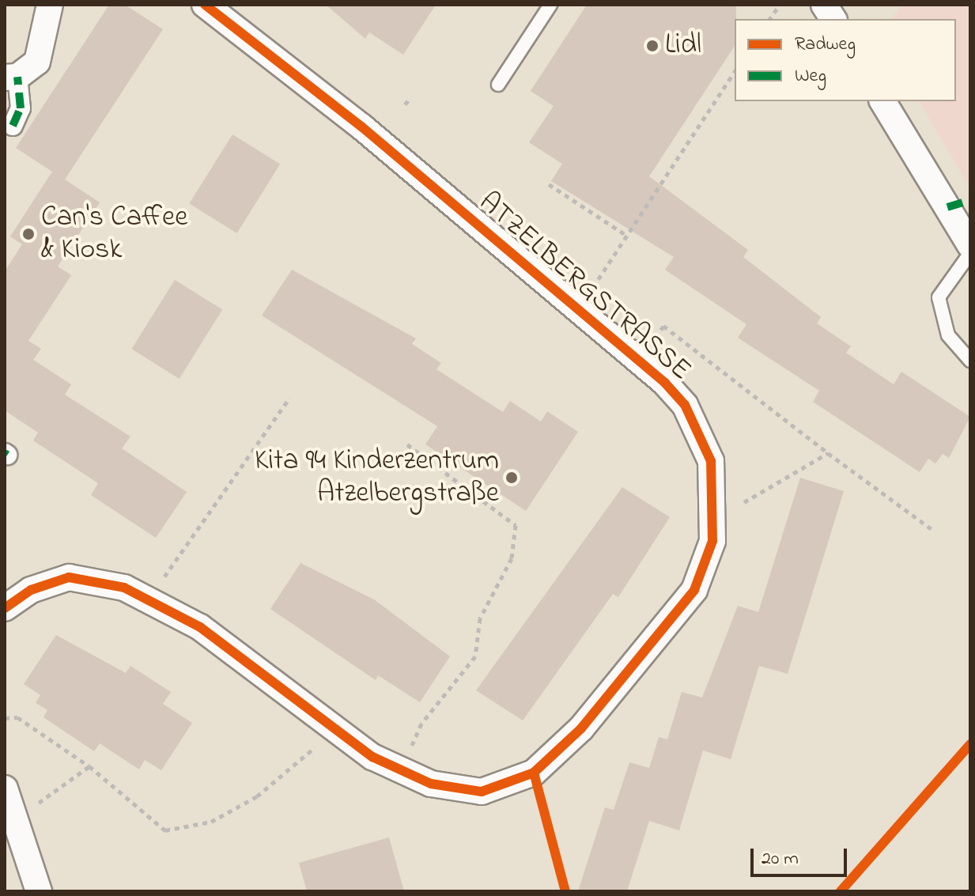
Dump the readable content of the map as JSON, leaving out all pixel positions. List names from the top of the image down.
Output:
{
  "streets": {
    "street": ["ATZELBERGSTRASSE"]
  },
  "places": ["Lidl", "Can's Caffee & Kiosk", "Kita 94 Kinderzentrum Atzelbergstraße"],
  "legend": ["Radweg", "Weg"],
  "scale_bar": "20 m"
}
